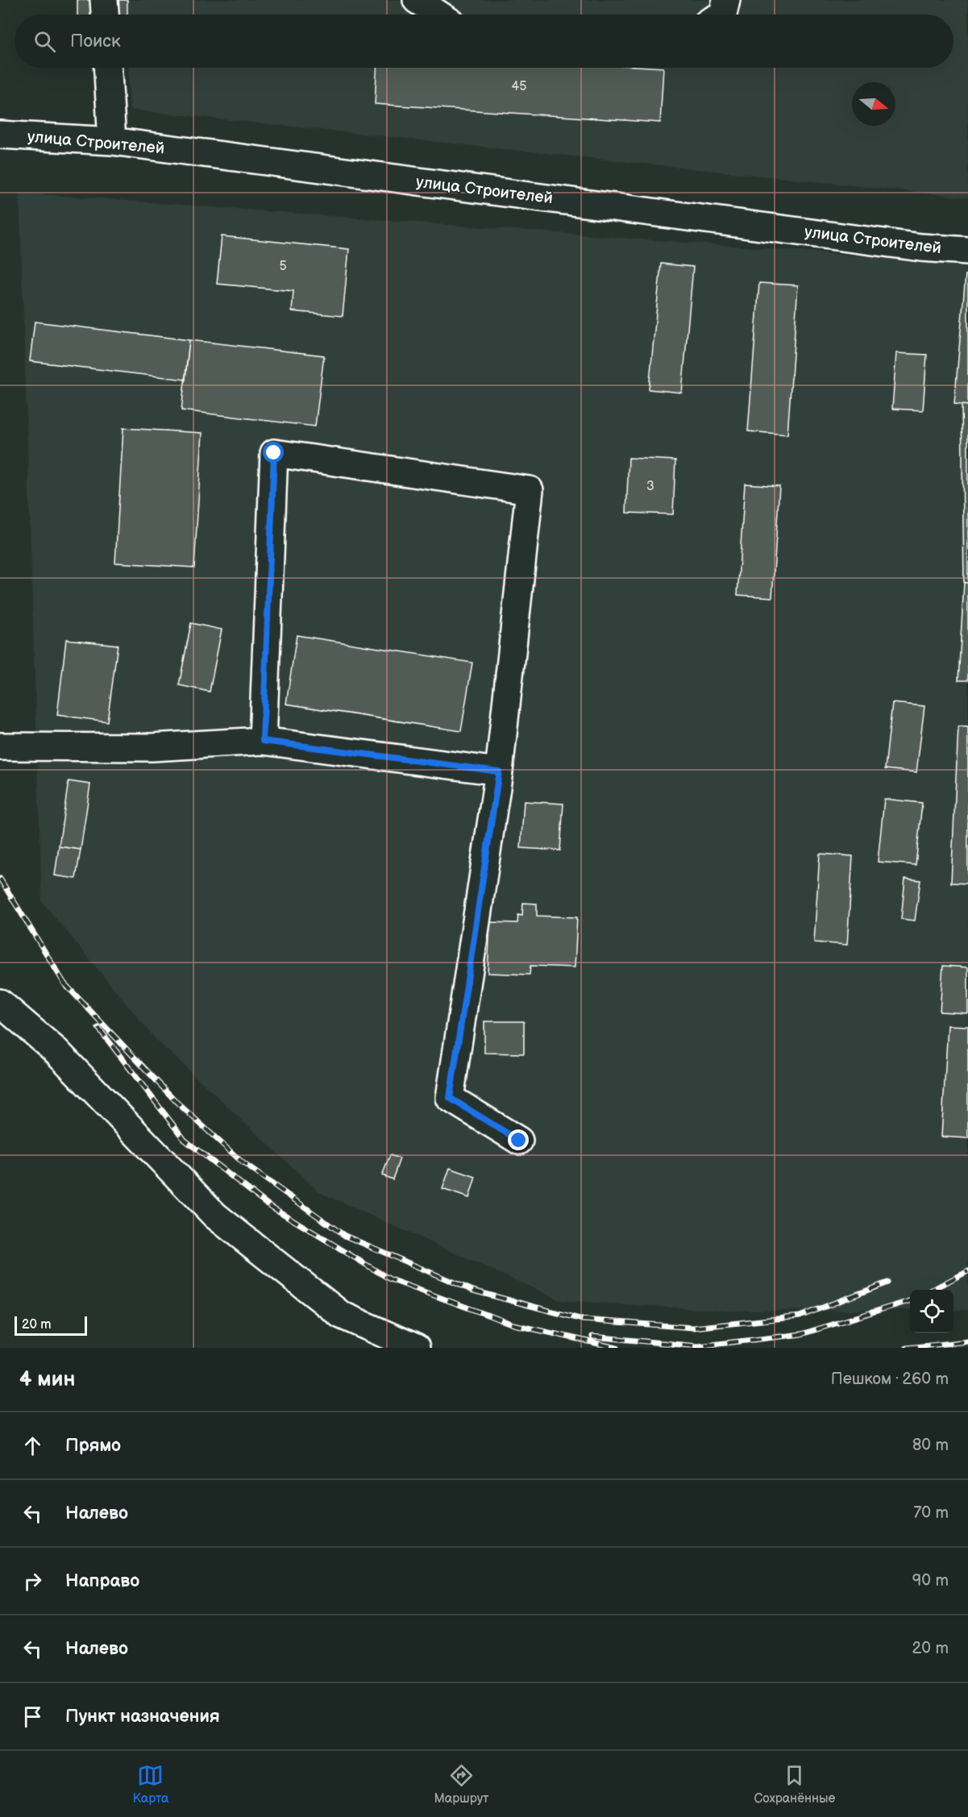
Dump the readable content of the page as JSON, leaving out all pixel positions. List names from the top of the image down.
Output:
{
  "streets": {
    "street": ["улица Строителей"]
  },
  "house_numbers": ["45", "5", "3"],
  "scale_bar": "20 m",
  "north": "right",
  "page": {
    "search": "Поиск",
    "scale": "20 m",
    "heading": ["4 мин", "Пешком · 260 m"],
    "list": [
      ["Прямо", "80 m"],
      ["Налево", "70 m"],
      ["Направо", "90 m"],
      ["Налево", "20 m"],
      "Пункт назначения"
    ],
    "nav": ["Карта", "Маршрут", "Сохранённые"]
  }
}
